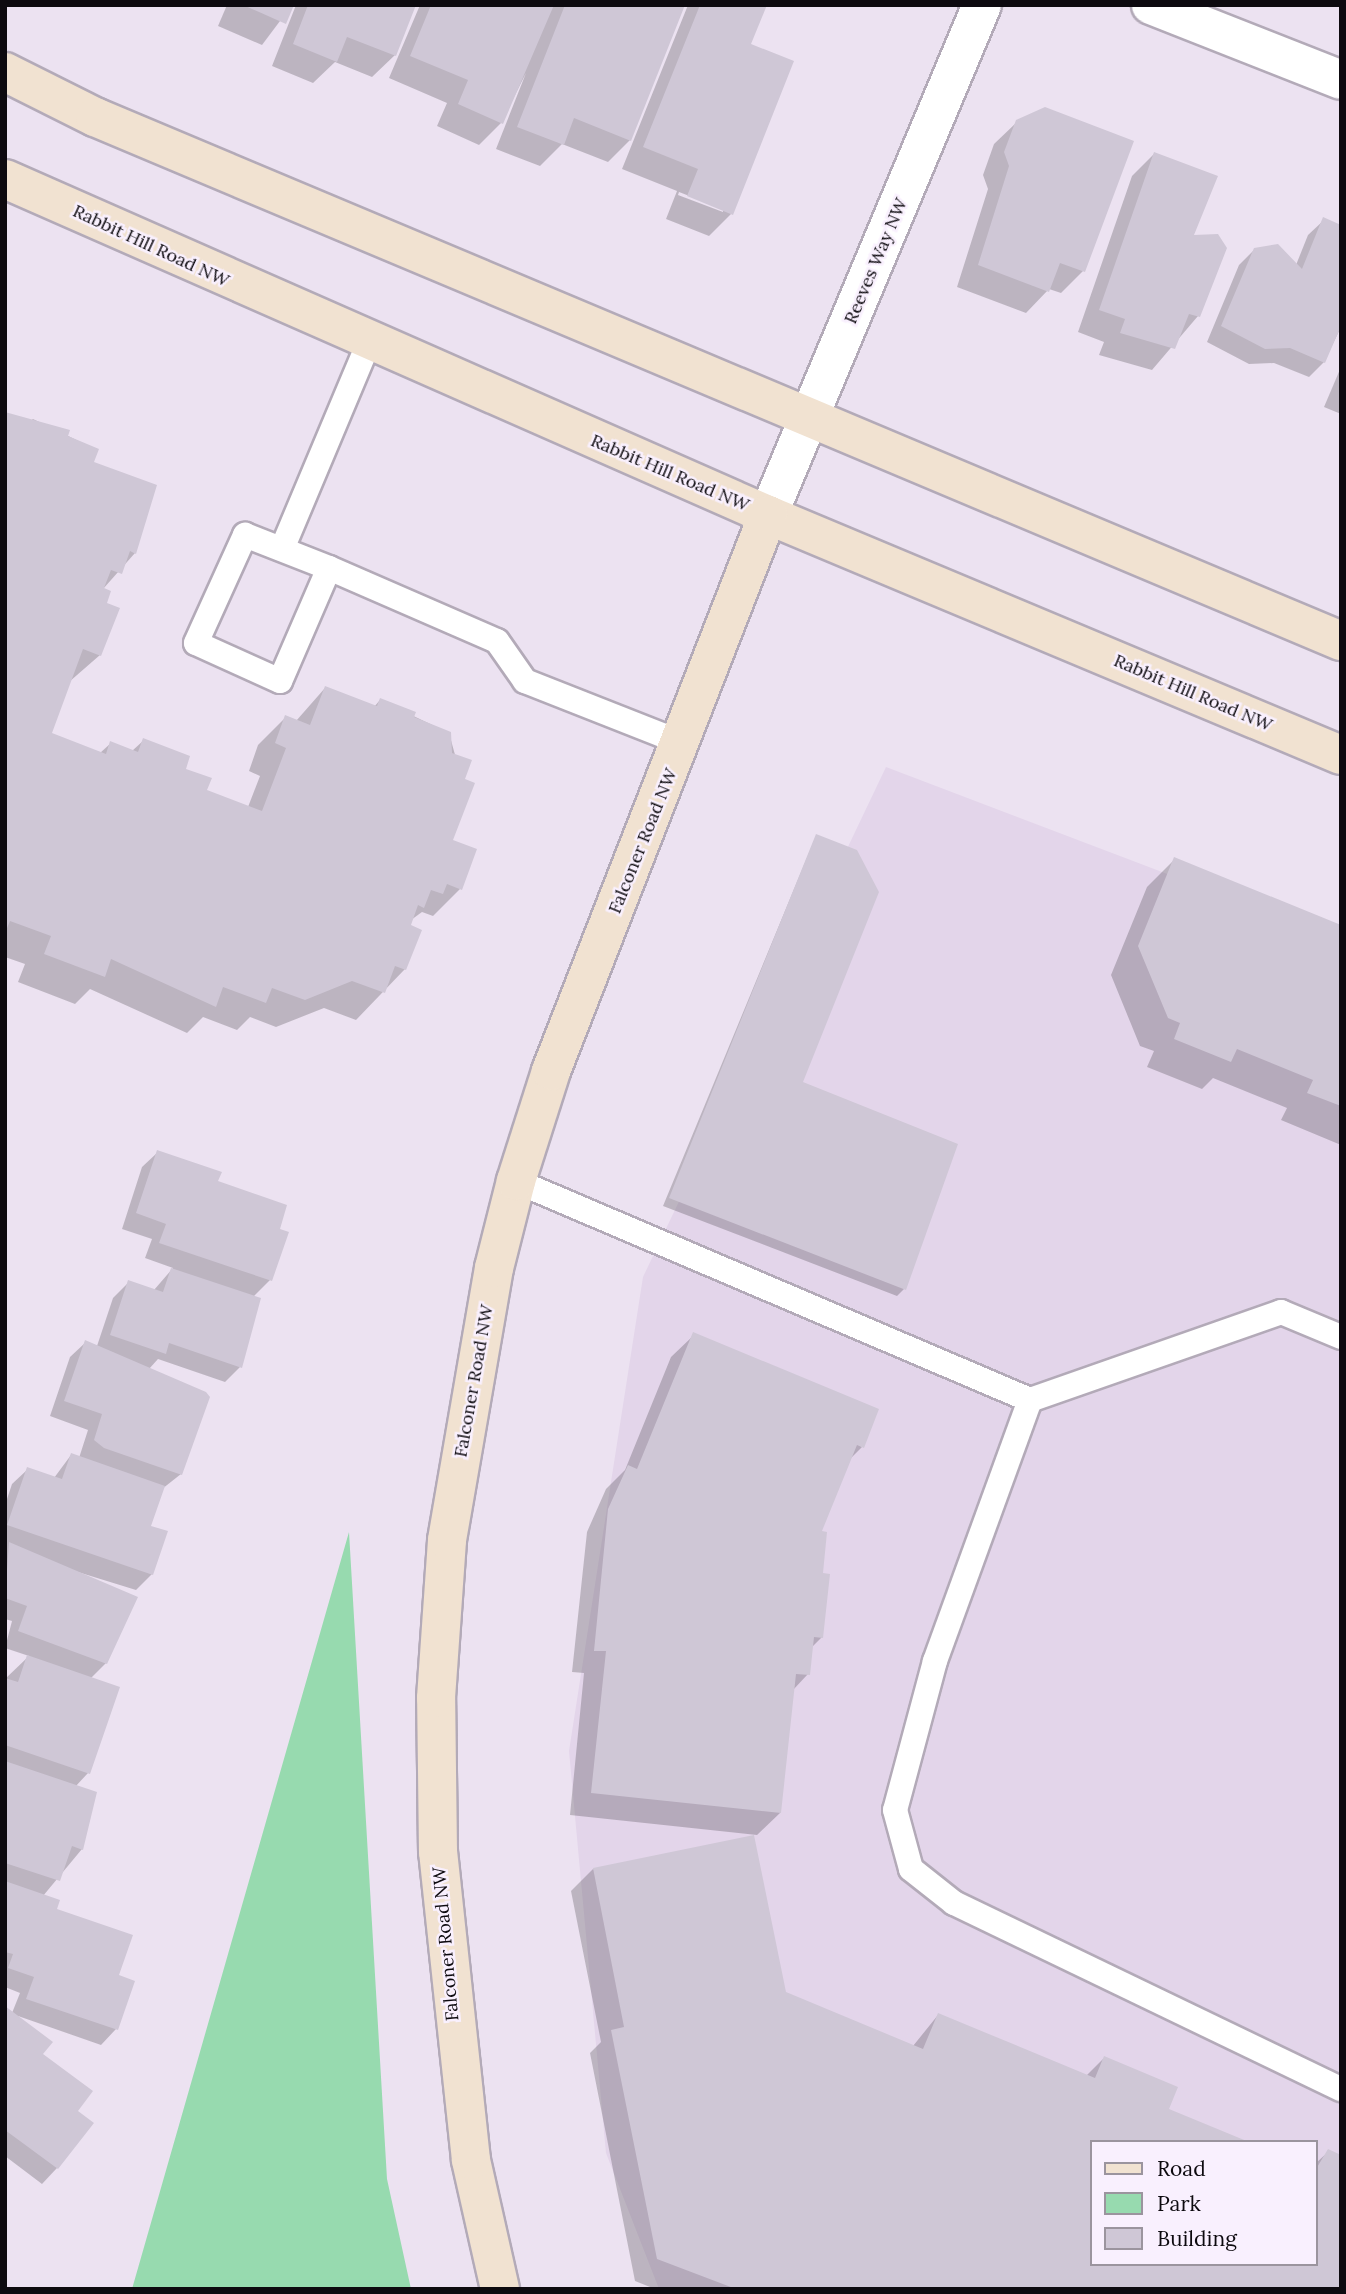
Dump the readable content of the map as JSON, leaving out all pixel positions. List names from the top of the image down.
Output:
{
  "streets": {
    "main road": ["Rabbit Hill Road NW", "Falconer Road NW"],
    "street": ["Reeves Way NW"]
  },
  "crossings": [
    ["Rabbit Hill Road NW", "Reeves Way NW"],
    ["Rabbit Hill Road NW", "Falconer Road NW"],
    ["Reeves Way NW", "Falconer Road NW"]
  ],
  "legend": ["Road", "Park", "Building"]
}
